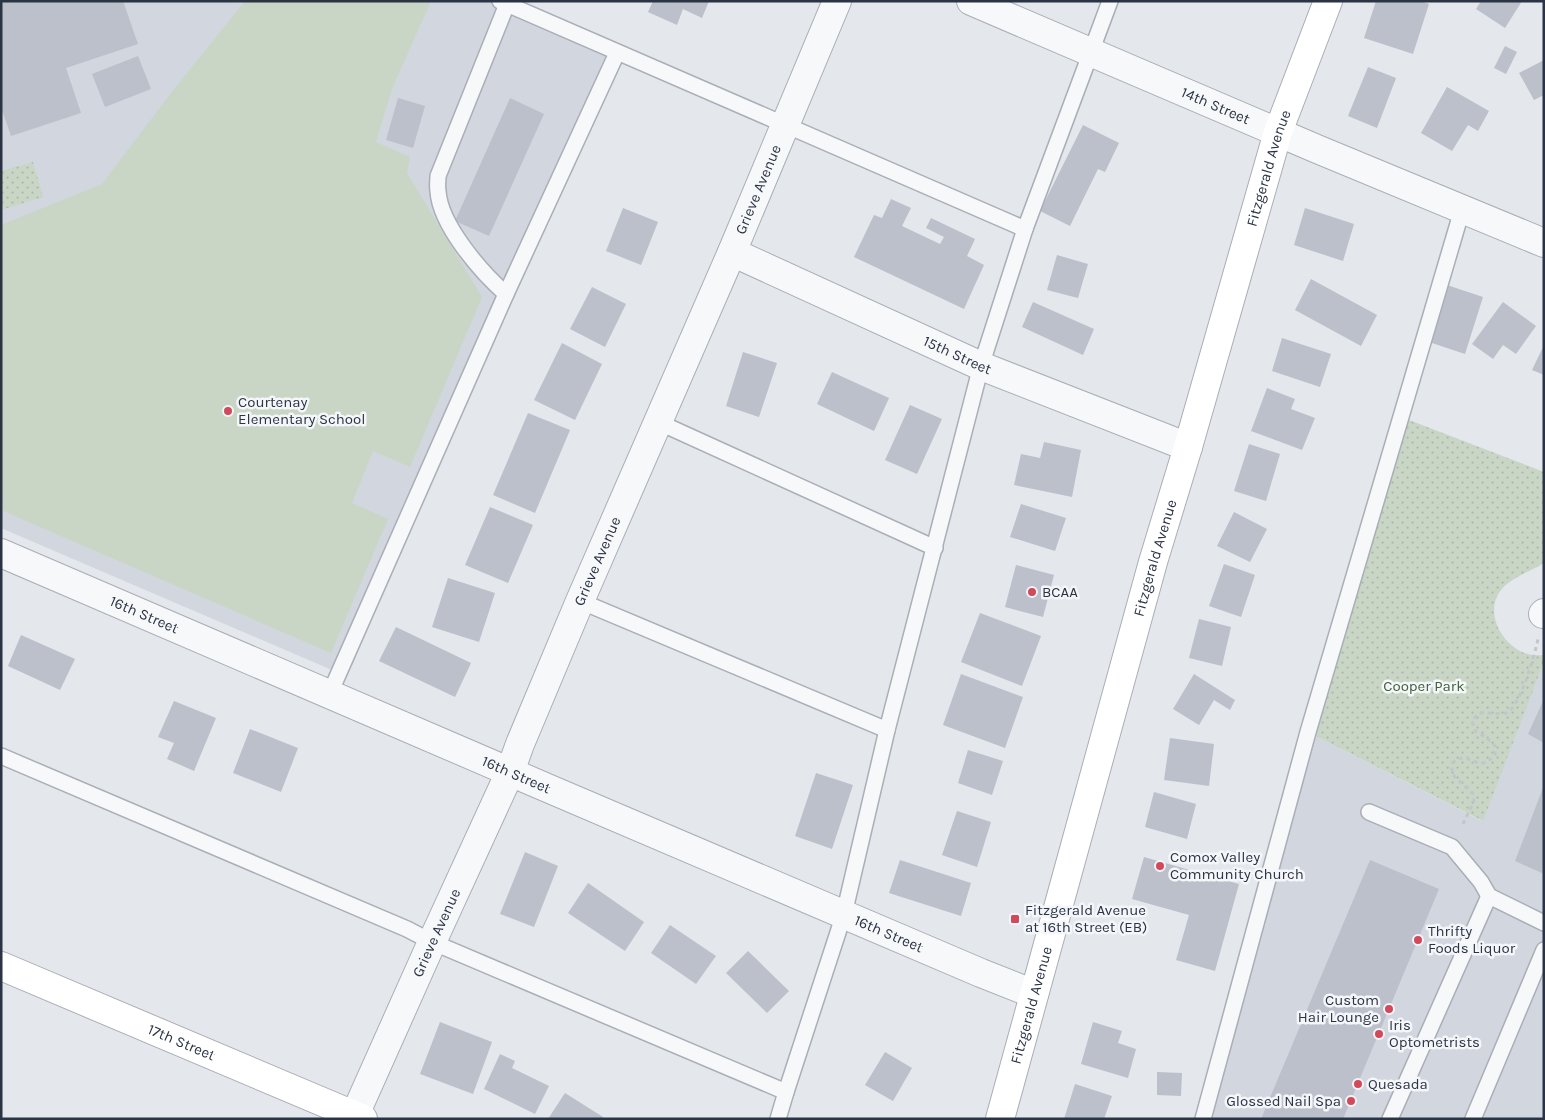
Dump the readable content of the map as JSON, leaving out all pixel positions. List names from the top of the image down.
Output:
{
  "streets": {
    "street": [
      "14th Street",
      "Fitzgerald Avenue",
      "Grieve Avenue",
      "15th Street",
      "16th Street",
      "17th Street"
    ]
  },
  "crossings": [
    ["14th Street", "Fitzgerald Avenue"],
    ["Fitzgerald Avenue", "15th Street"],
    ["Fitzgerald Avenue", "16th Street"],
    ["Grieve Avenue", "15th Street"],
    ["Grieve Avenue", "16th Street"],
    ["Grieve Avenue", "17th Street"]
  ],
  "parks": ["Cooper Park"],
  "places": {
    "other": [
      "Courtenay Elementary School",
      "BCAA",
      "Comox Valley Community Church",
      "Thrifty Foods Liquor",
      "Custom Hair Lounge",
      "Iris Optometrists",
      "Quesada",
      "Glossed Nail Spa"
    ],
    "transit": ["Fitzgerald Avenue at 16th Street (EB)"]
  }
}
